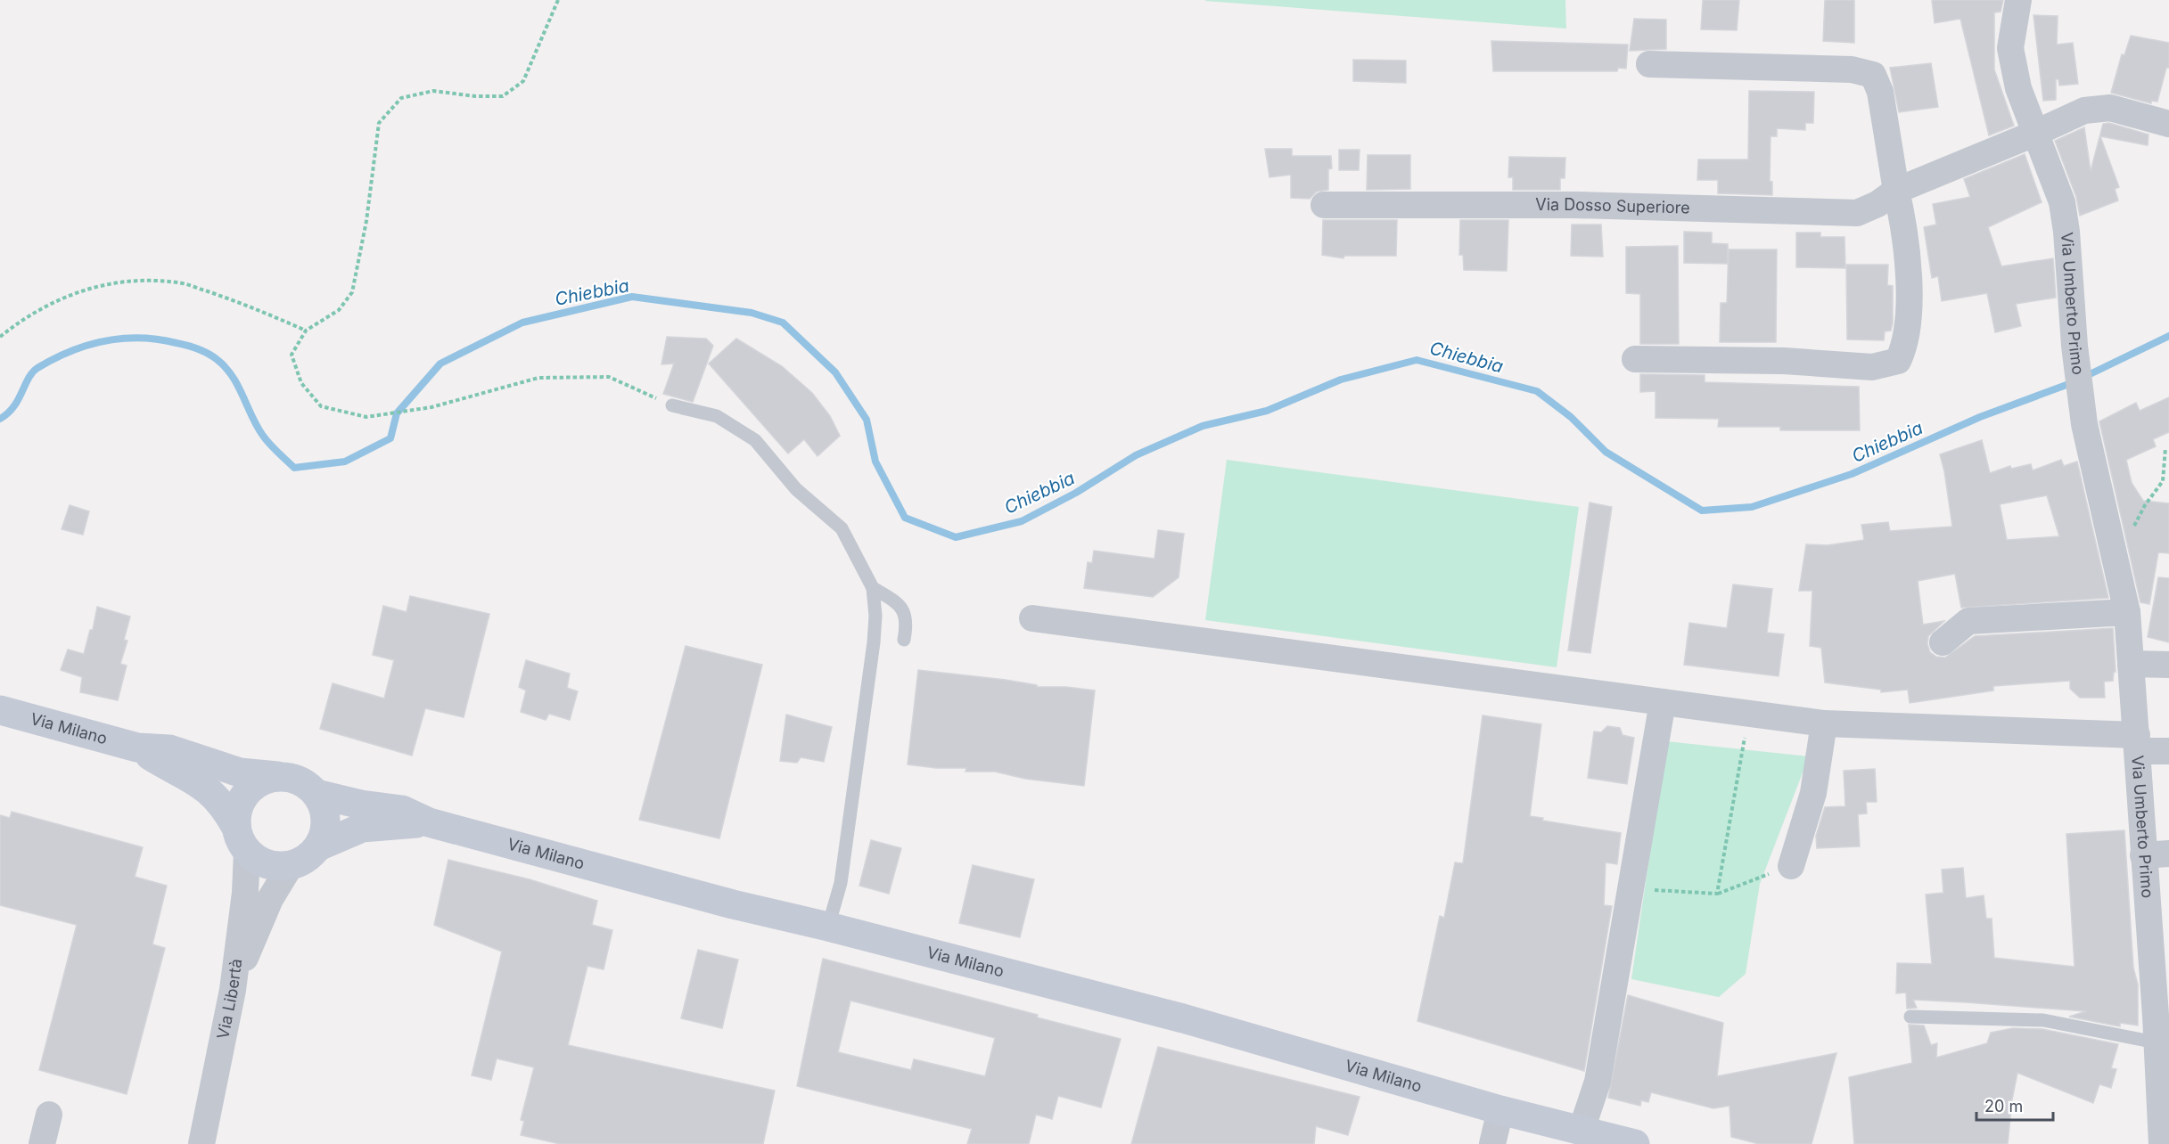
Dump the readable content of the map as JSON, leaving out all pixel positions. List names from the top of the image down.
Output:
{
  "streets": {
    "main road": ["Via Milano"],
    "street": ["Via Dosso Superiore", "Via Umberto Primo", "Via Libertà"]
  },
  "crossings": [
    ["Via Dosso Superiore", "Via Umberto Primo"],
    ["Via Milano", "Via Libertà"]
  ],
  "water": ["Chiebbia"],
  "scale_bar": "20 m"
}
